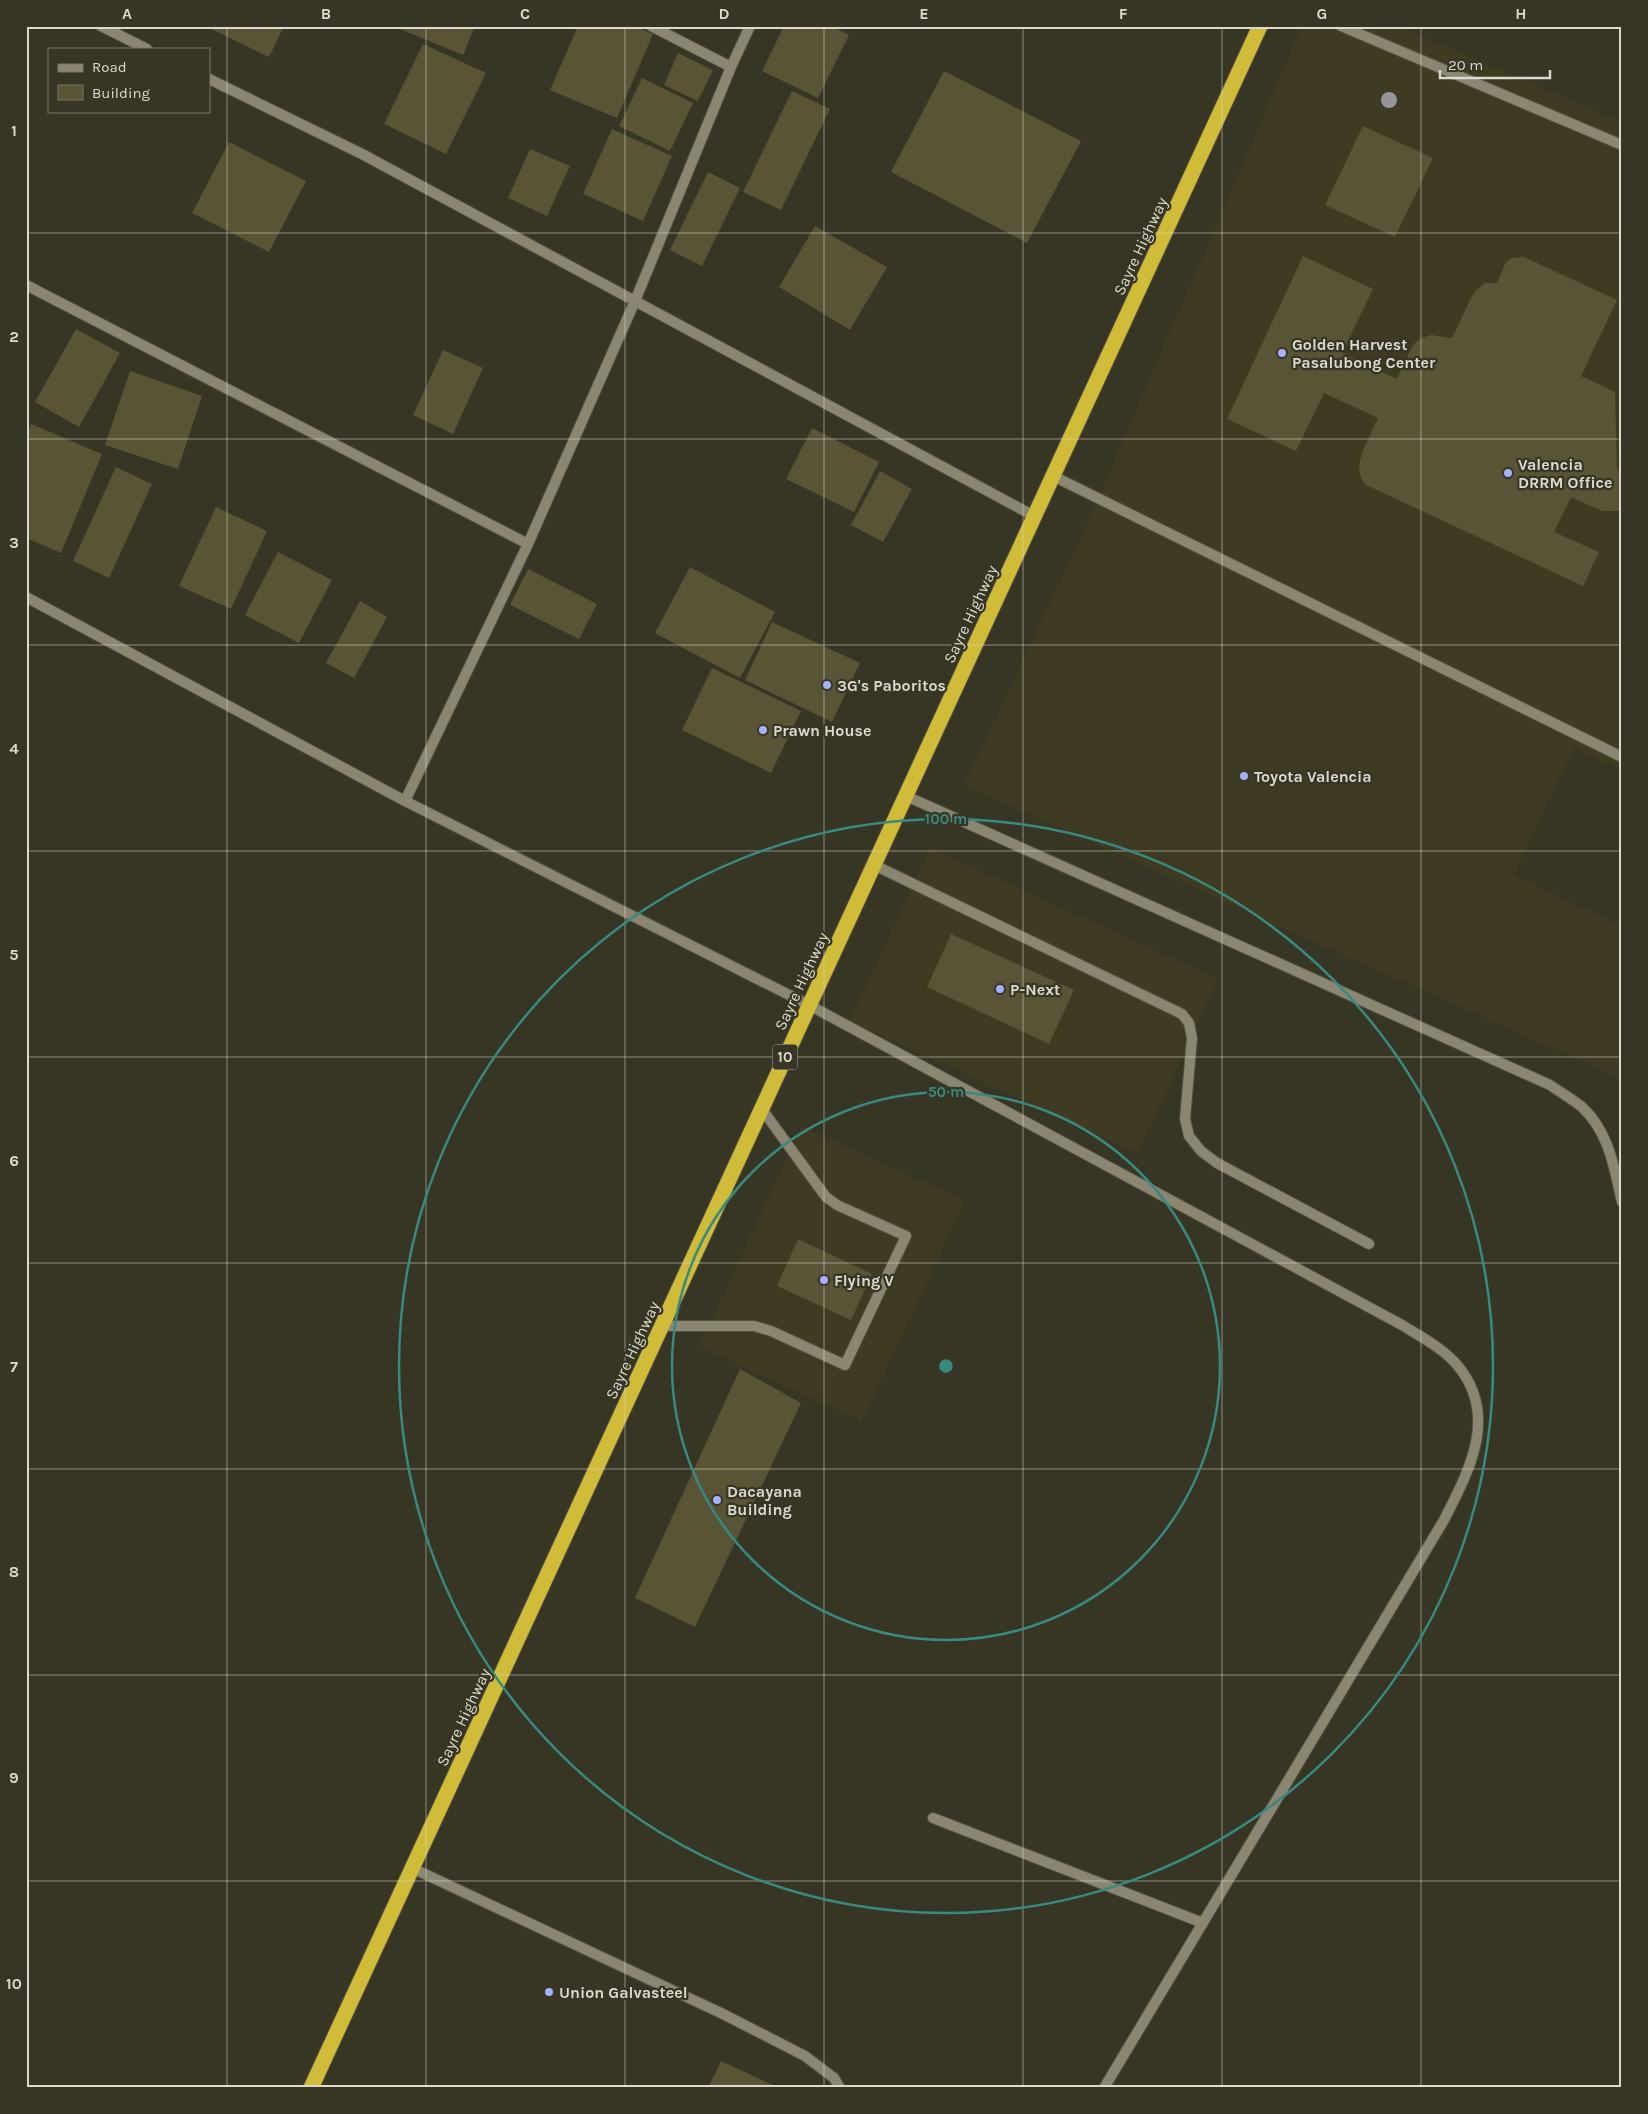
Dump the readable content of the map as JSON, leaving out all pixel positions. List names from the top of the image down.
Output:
{
  "streets": {
    "highway": ["Sayre Highway", "10"]
  },
  "places": [
    "Golden Harvest Pasalubong Center",
    "Valencia DRRM Office",
    "3G's Paboritos",
    "Prawn House",
    "Toyota Valencia",
    "P-Next",
    "Flying V",
    "Dacayana Building",
    "Union Galvasteel"
  ],
  "legend": ["Road", "Building"],
  "scale_bar": "20 m",
  "grid": {
    "columns": [
      "A",
      "B",
      "C",
      "D",
      "E",
      "F",
      "G",
      "H"
    ],
    "rows": [
      "1",
      "2",
      "3",
      "4",
      "5",
      "6",
      "7",
      "8",
      "9",
      "10"
    ]
  },
  "rings": ["100 m", "50 m"]
}
